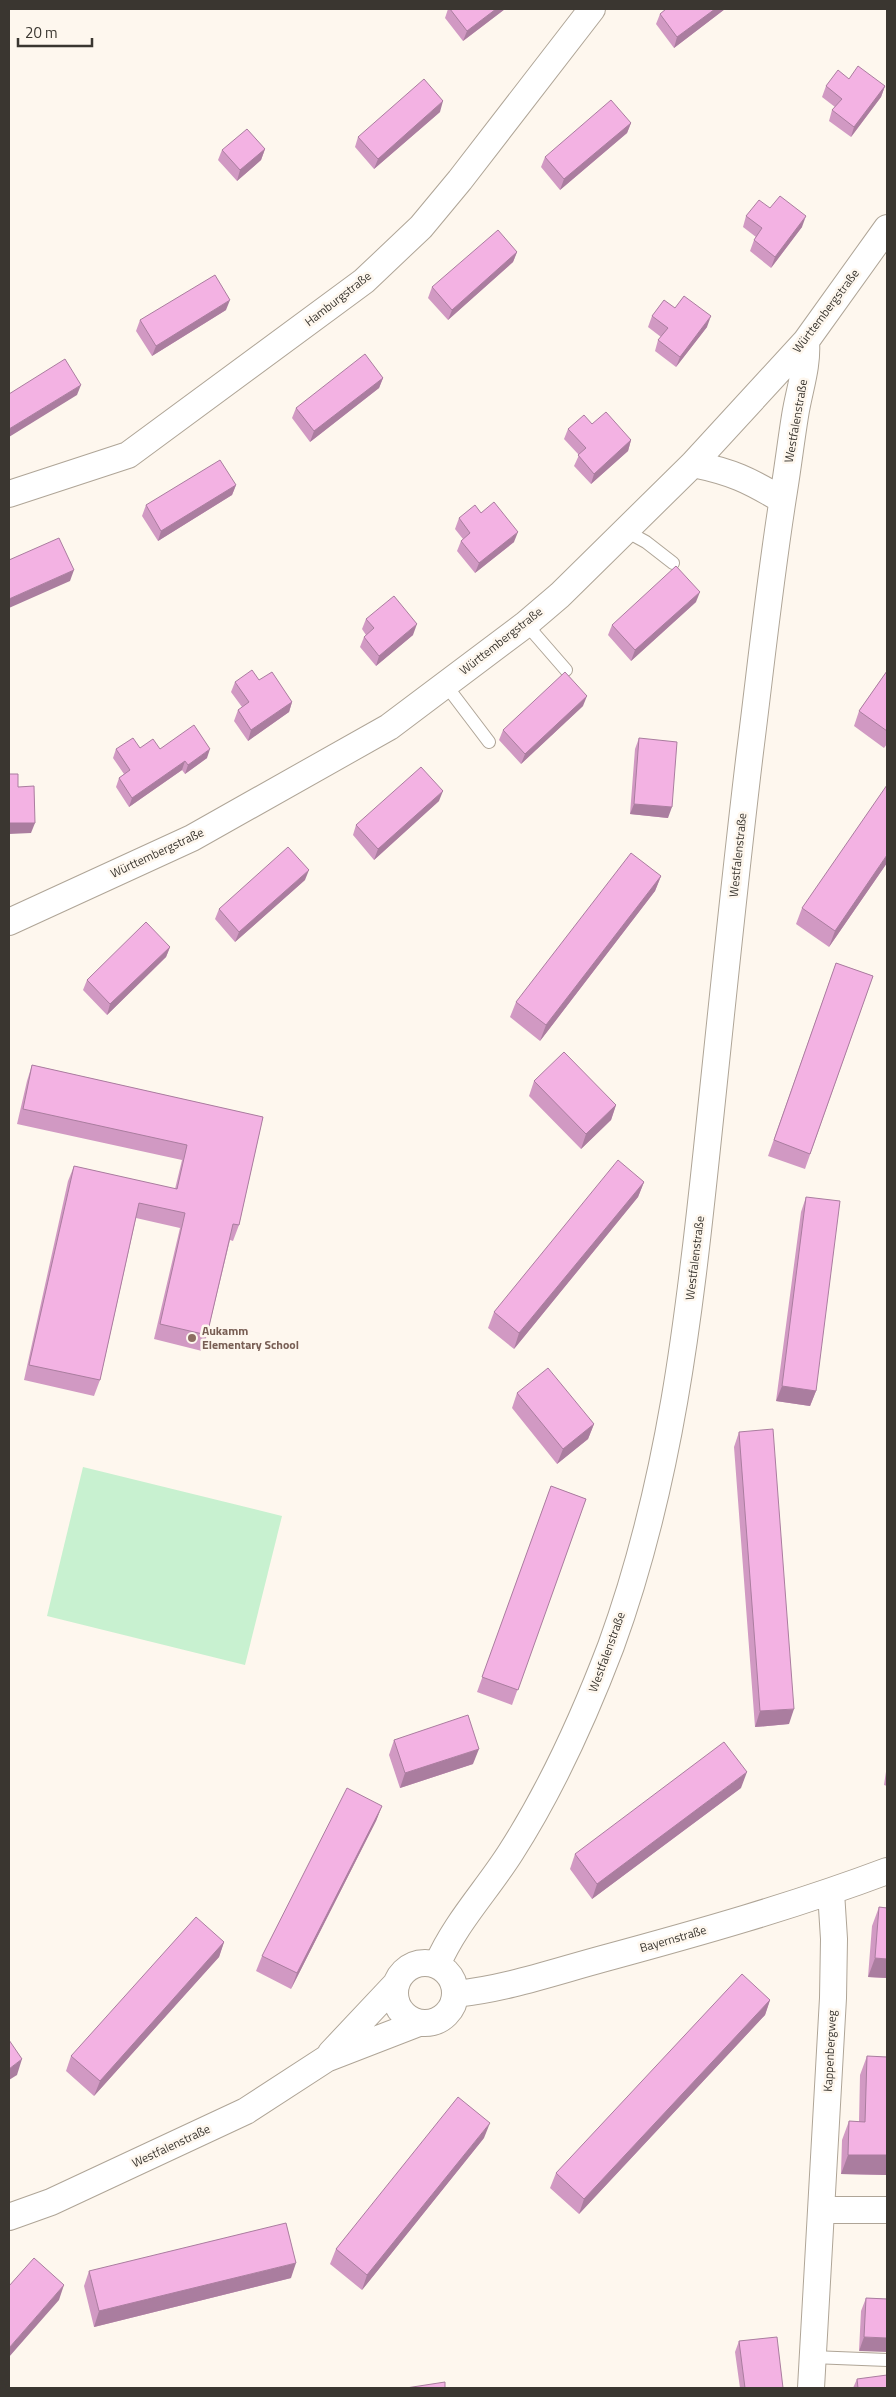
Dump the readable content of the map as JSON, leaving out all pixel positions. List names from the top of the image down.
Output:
{
  "streets": {
    "street": [
      "Hamburgstraße",
      "Württembergstraße",
      "Westfalenstraße",
      "Bayernstraße",
      "Kappenbergweg"
    ]
  },
  "crossings": [
    ["Württembergstraße", "Westfalenstraße"],
    ["Westfalenstraße", "Bayernstraße"],
    ["Bayernstraße", "Kappenbergweg"]
  ],
  "places": ["Aukamm Elementary School"],
  "scale_bar": "20 m"
}
